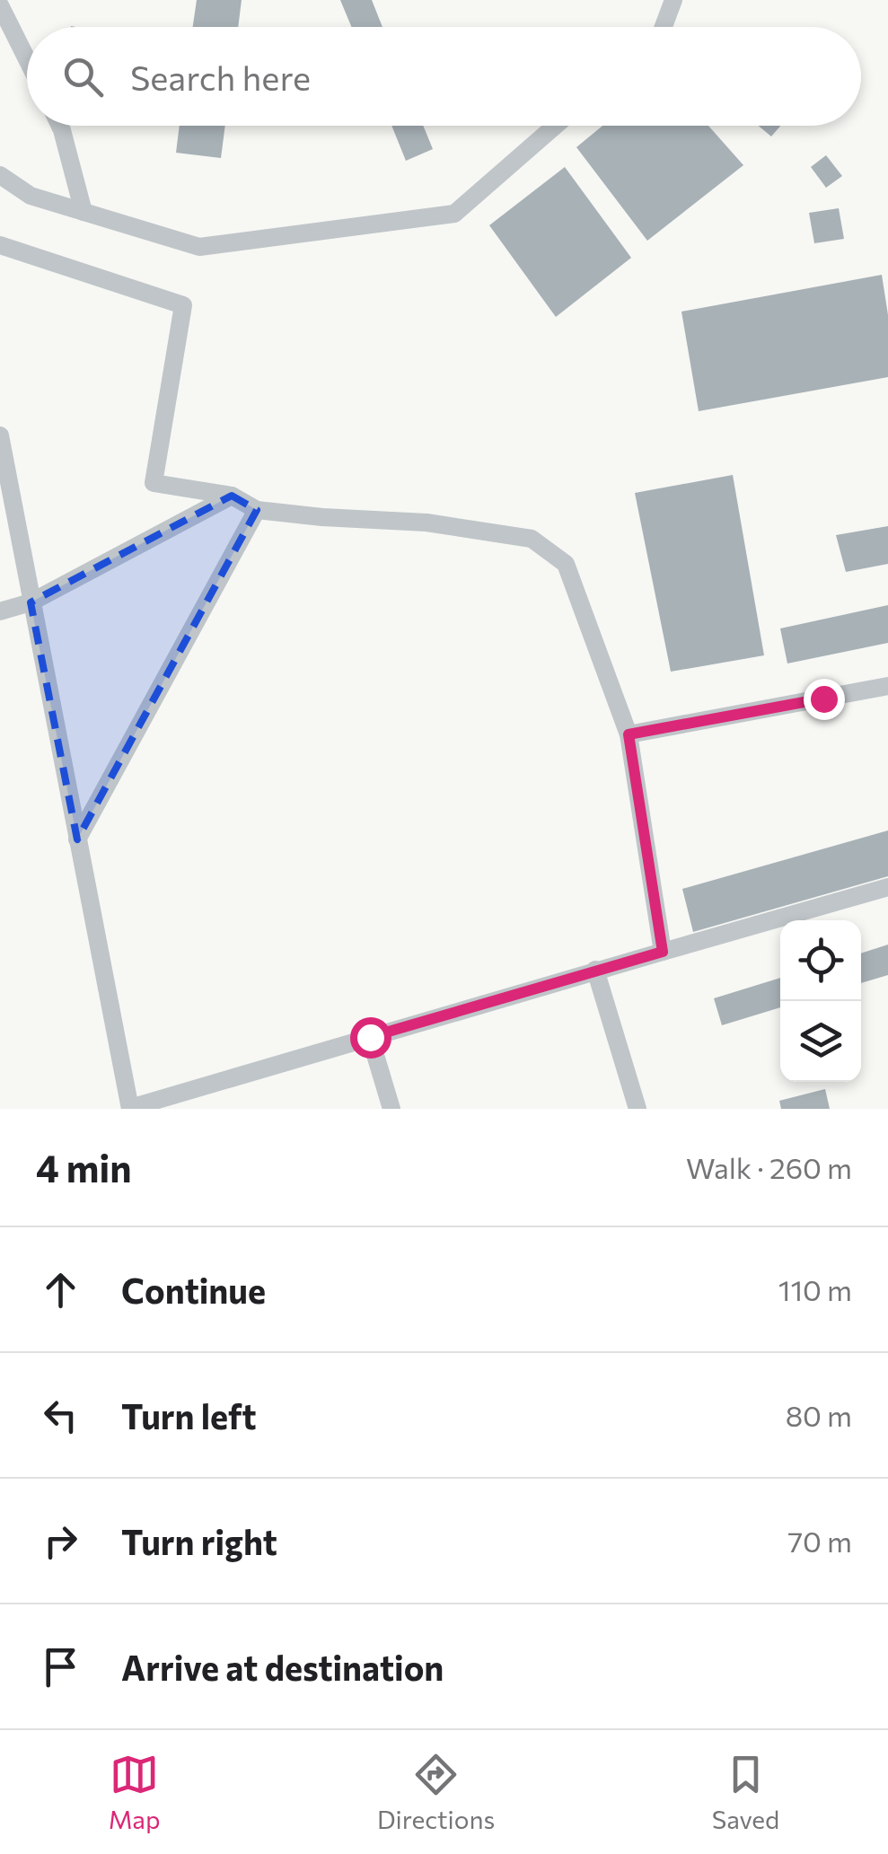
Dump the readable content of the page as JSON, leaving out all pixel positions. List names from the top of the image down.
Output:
{
  "page": {
    "search": "Search here",
    "heading": ["4 min", "Walk · 260 m"],
    "list": [
      ["Continue", "110 m"],
      ["Turn left", "80 m"],
      ["Turn right", "70 m"],
      "Arrive at destination"
    ],
    "nav": ["Map", "Directions", "Saved"]
  }
}
